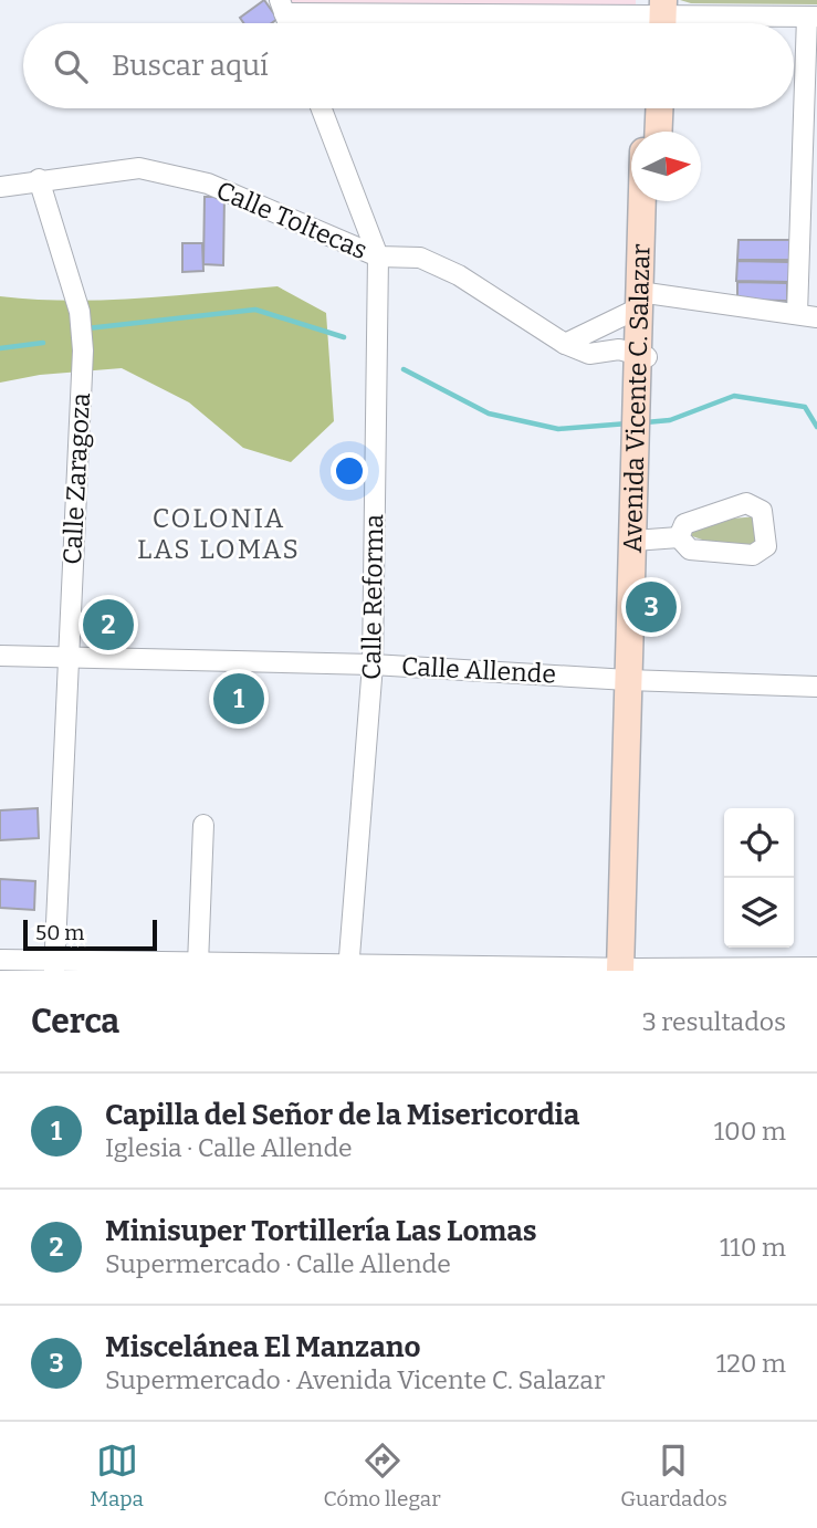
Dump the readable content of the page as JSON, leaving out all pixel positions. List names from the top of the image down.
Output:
{
  "streets": {
    "main road": ["Avenida Vicente C. Salazar"],
    "street": [
      "Calle Toltecas",
      "Calle Zaragoza",
      "Calle Reforma",
      "Calle Allende"
    ]
  },
  "crossings": [
    ["Calle Toltecas", "Avenida Vicente C. Salazar"],
    ["Calle Toltecas", "Calle Zaragoza"],
    ["Calle Toltecas", "Calle Reforma"],
    ["Avenida Vicente C. Salazar", "Calle Allende"],
    ["Calle Zaragoza", "Calle Allende"],
    ["Calle Reforma", "Calle Allende"]
  ],
  "districts": ["COLONIA LAS LOMAS"],
  "scale_bar": "50 m",
  "north": "right",
  "page": {
    "search": "Buscar aquí",
    "pins": ["3", "2", "1"],
    "scale": "50 m",
    "heading": ["Cerca", "3 resultados"],
    "list": [
      {
        "mark": "1",
        "name": "Capilla del Señor de la Misericordia",
        "note": "Iglesia · Calle Allende",
        "value": "100 m"
      },
      {
        "mark": "2",
        "name": "Minisuper Tortillería Las Lomas",
        "note": "Supermercado · Calle Allende",
        "value": "110 m"
      },
      {
        "mark": "3",
        "name": "Miscelánea El Manzano",
        "note": "Supermercado · Avenida Vicente C. Salazar",
        "value": "120 m"
      }
    ],
    "nav": ["Mapa", "Cómo llegar", "Guardados"]
  }
}
